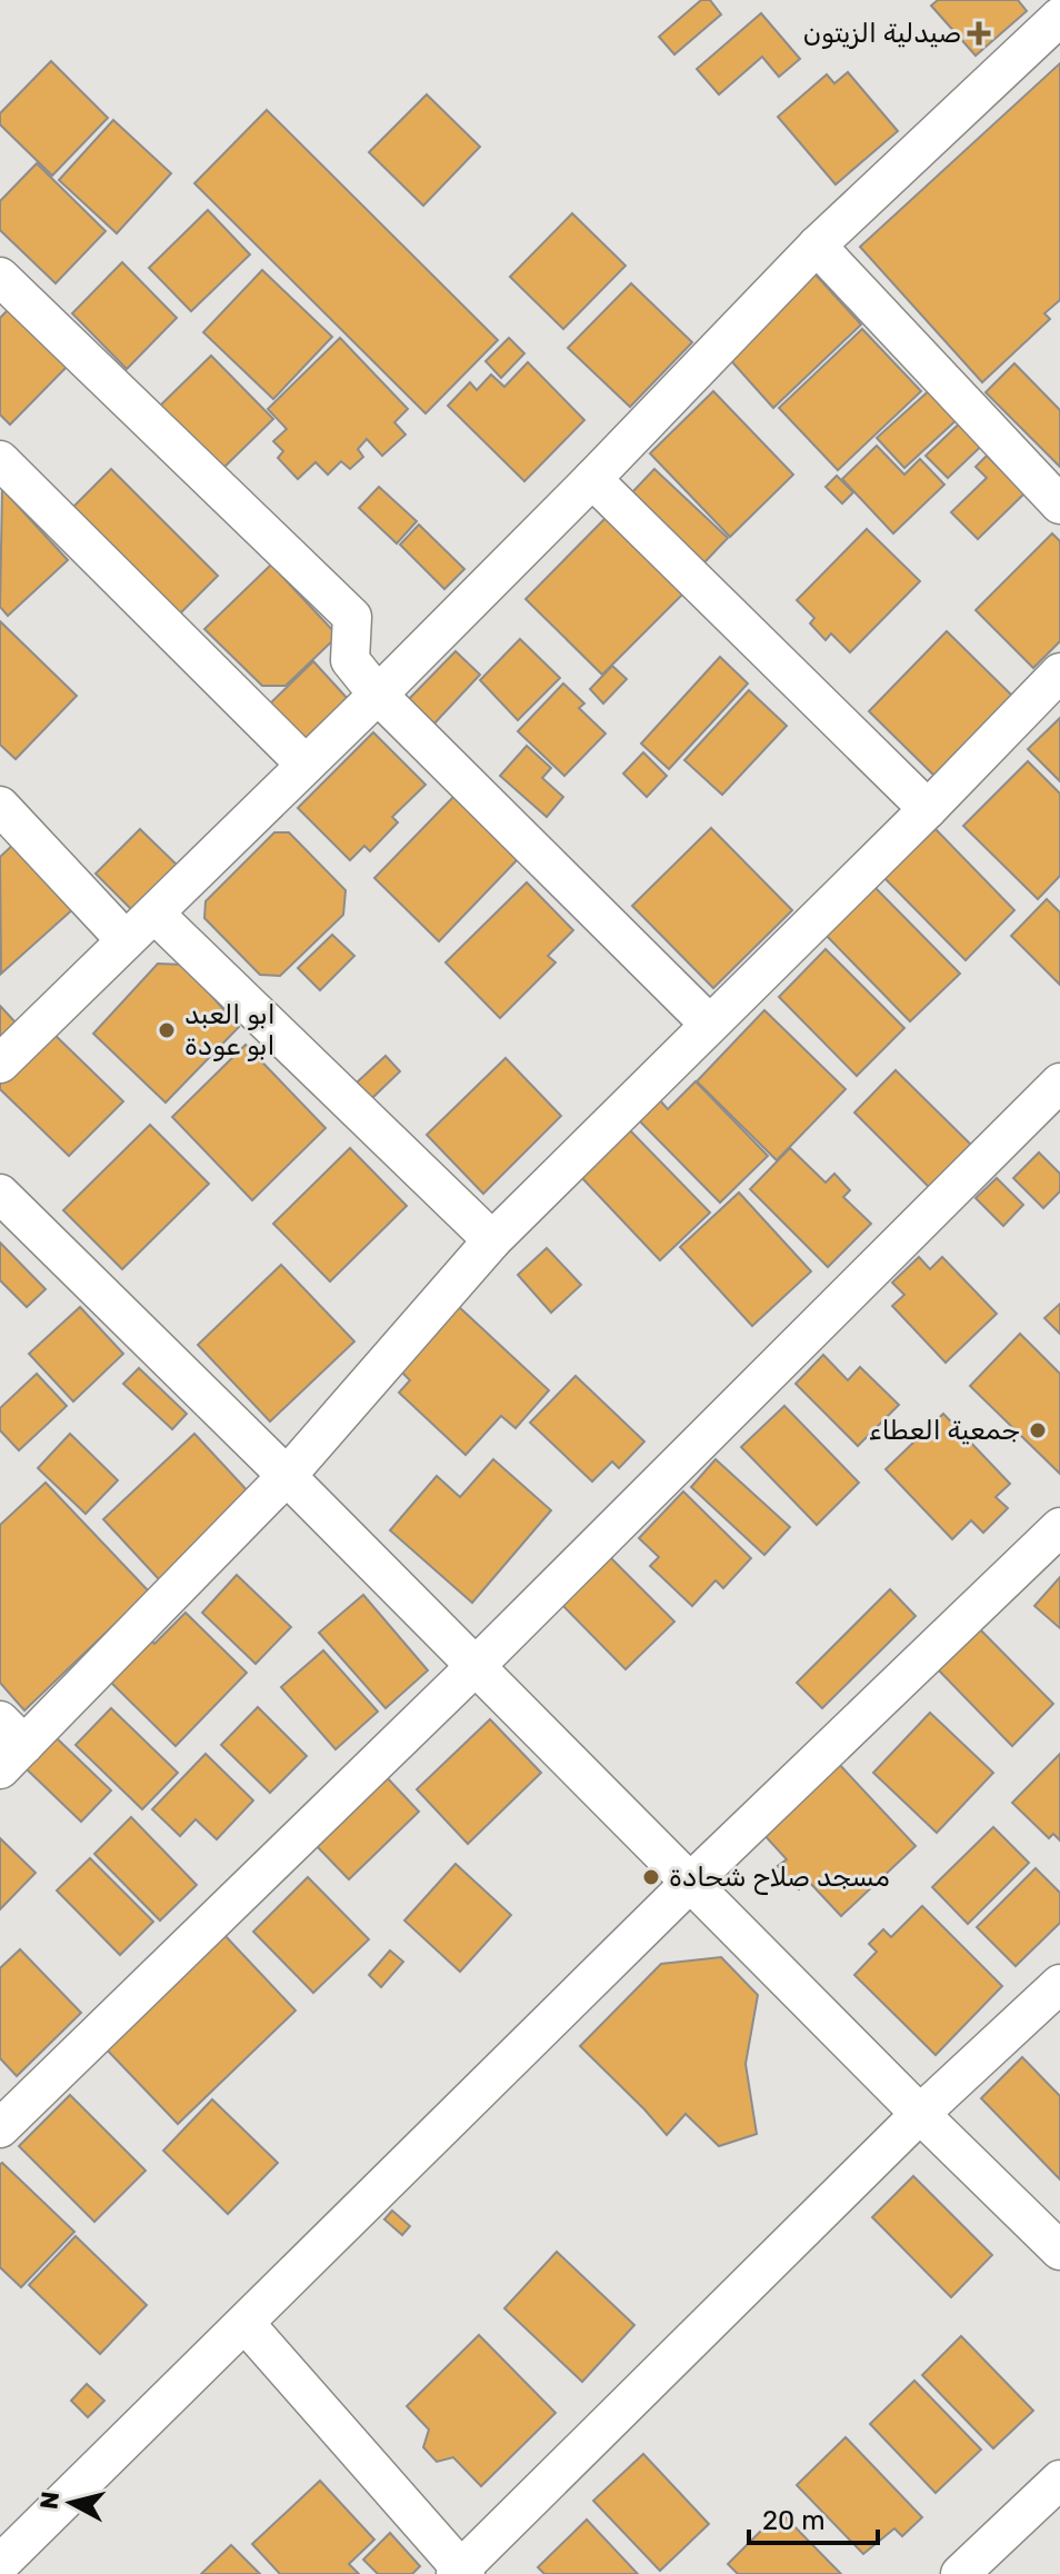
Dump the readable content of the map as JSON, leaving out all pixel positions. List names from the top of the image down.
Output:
{
  "places": {
    "health": ["صيدلية الزيتون"],
    "other": ["ابو العبد ابو عودة", "جمعية العطاء", "مسجد صلاح شحادة"]
  },
  "scale_bar": "20 m",
  "north": "left"
}
